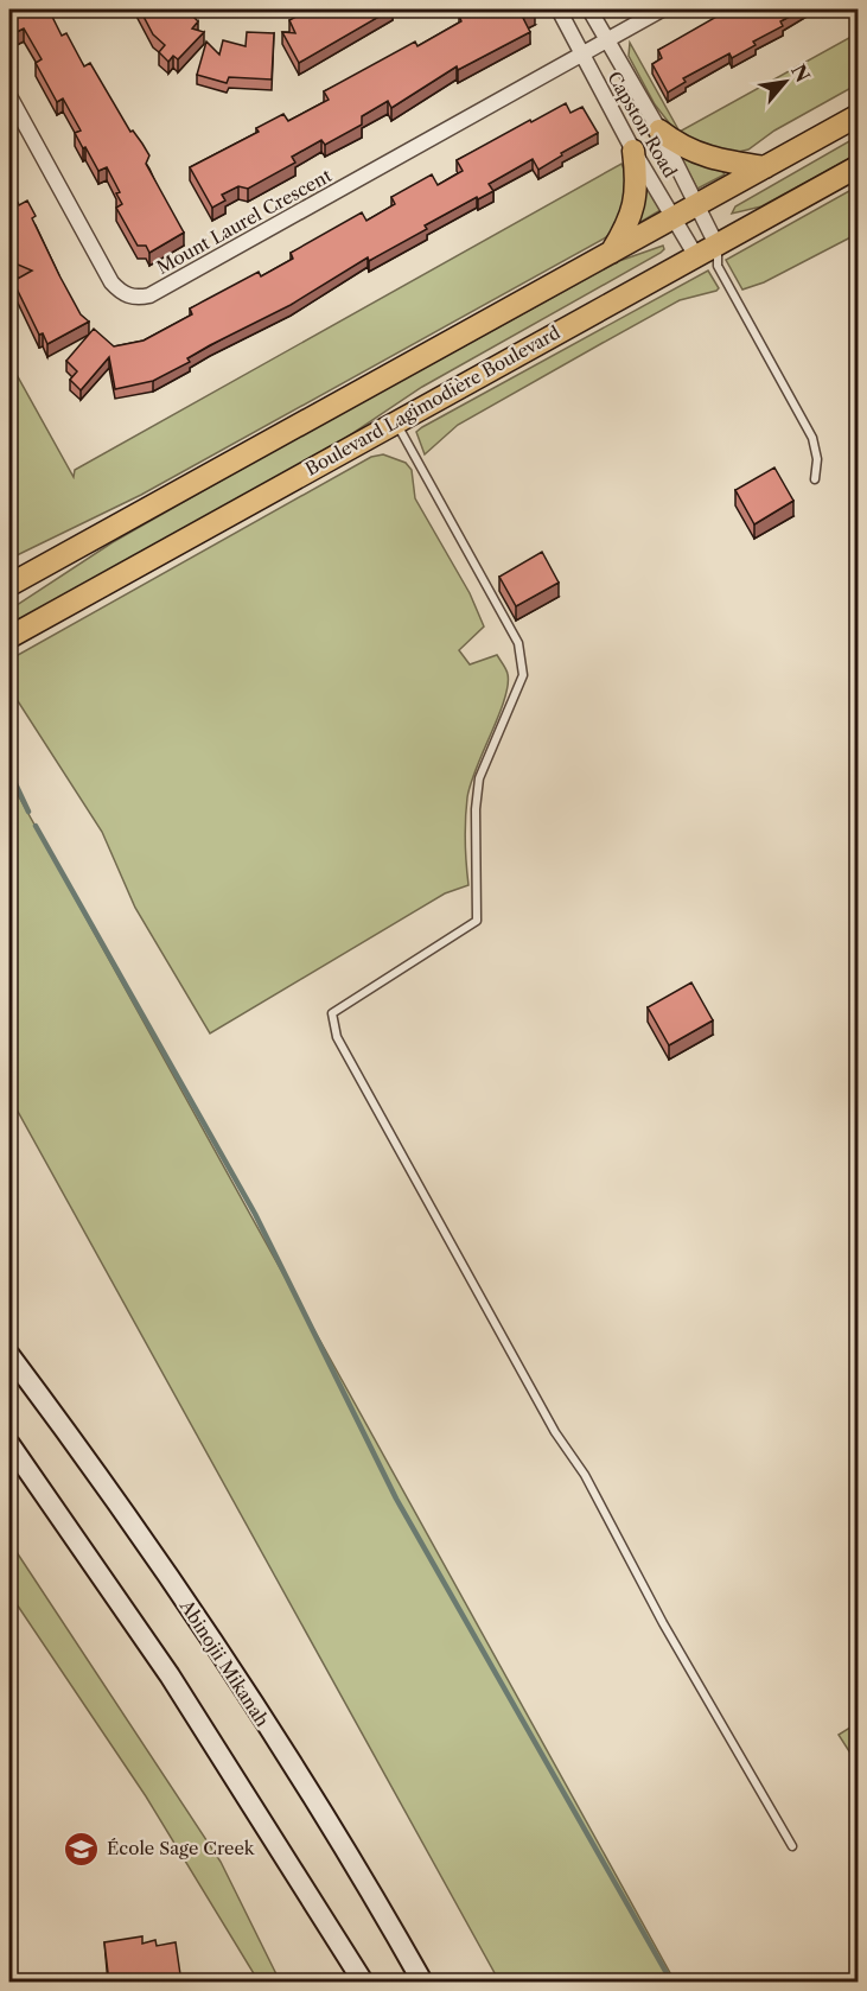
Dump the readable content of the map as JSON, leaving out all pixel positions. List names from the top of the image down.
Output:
{
  "streets": {
    "main road": ["Boulevard Lagimodière Boulevard"],
    "street": ["Capston Road", "Mount Laurel Crescent", "Abinojii Mikanah"]
  },
  "crossings": [
    ["Capston Road", "Mount Laurel Crescent"],
    ["Capston Road", "Boulevard Lagimodière Boulevard"]
  ],
  "places": {
    "school or university": ["École Sage Creek"]
  },
  "north": "top right"
}
